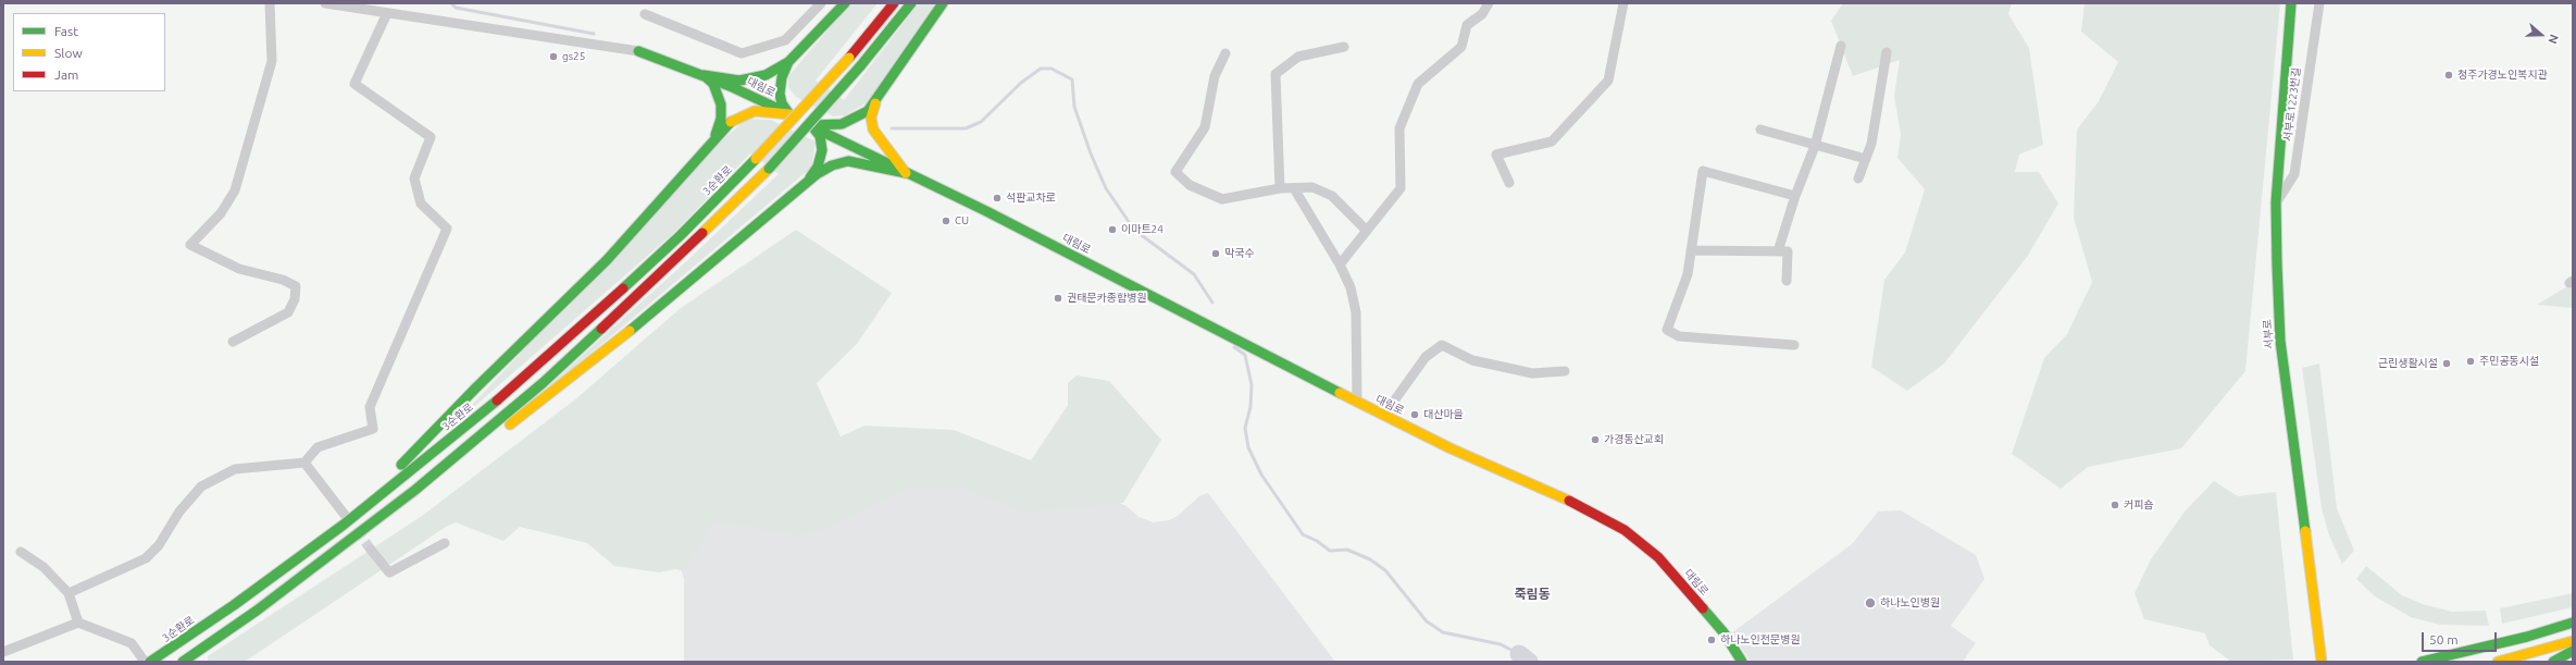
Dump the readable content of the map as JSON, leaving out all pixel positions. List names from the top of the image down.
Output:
{
  "streets": {
    "main road": ["대림로", "3순환로", "서부로"],
    "street": ["서부로1223번길"]
  },
  "crossings": [
    ["서부로1223번길", "서부로"]
  ],
  "districts": ["죽림동"],
  "places": [
    "gs25",
    "청주가경노인복지관",
    "석판교차로",
    "CU",
    "이마트24",
    "막국수",
    "권태문카종합병원",
    "주민공동시설",
    "근린생활시설",
    "대산마을",
    "가경동산교회",
    "커피숍",
    "하나노인병원",
    "하나노인전문병원"
  ],
  "legend": ["Fast", "Slow", "Jam"],
  "scale_bar": "50 m",
  "north": "right"
}
